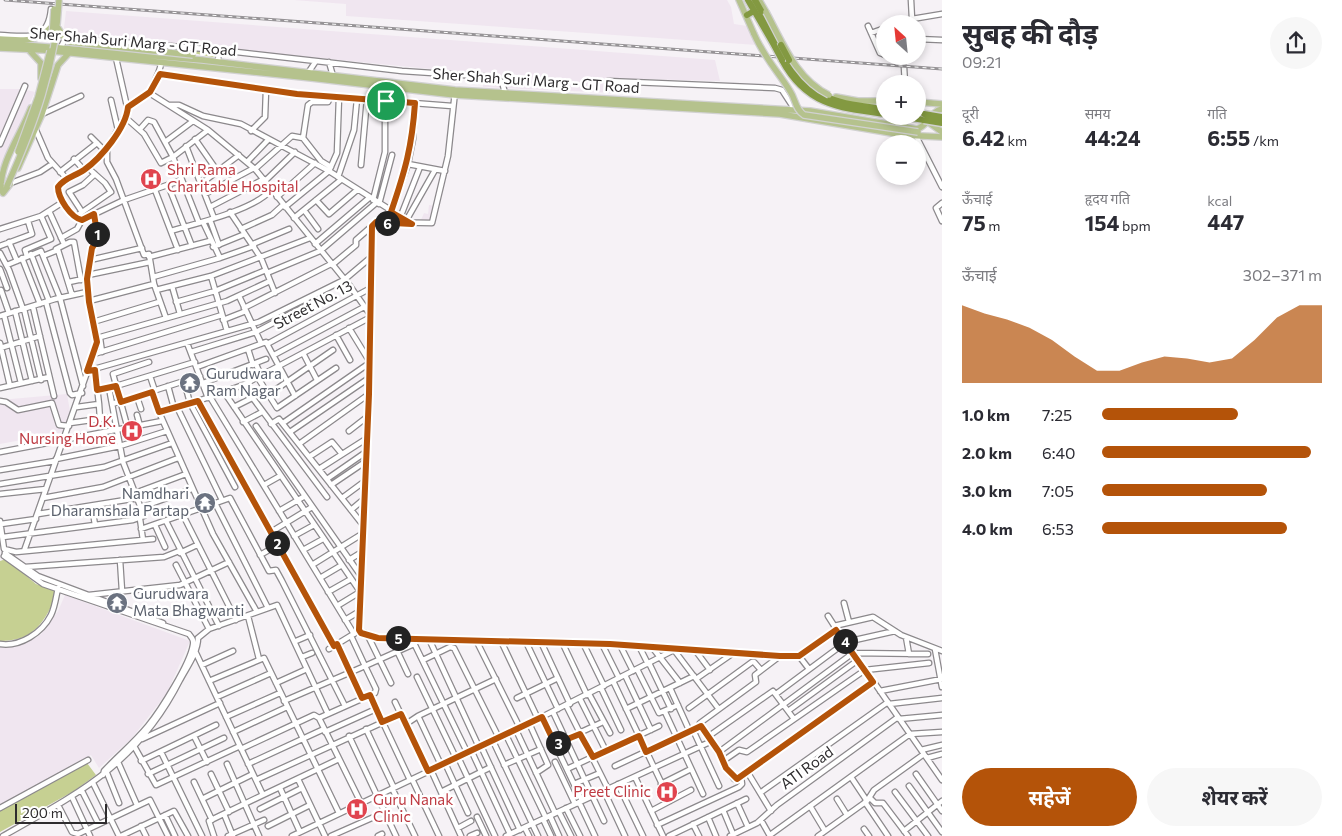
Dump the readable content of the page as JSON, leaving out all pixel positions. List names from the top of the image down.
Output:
{
  "streets": {
    "main road": ["Sher Shah Suri Marg - GT Road"],
    "street": ["Street No. 13", "ATI Road"]
  },
  "places": {
    "hospital": [
      "Shri Rama Charitable Hospital",
      "D.K. Nursing Home",
      "Preet Clinic",
      "Guru Nanak Clinic"
    ],
    "temple": ["Gurudwara Ram Nagar", "Namdhari Dharamshala Partap", "Gurudwara Mata Bhagwanti"]
  },
  "scale_bar": "200 m",
  "north": "top left",
  "page": {
    "heading": ["सुबह की दौड़", "09:21"],
    "map_buttons": ["+", "−"],
    "stats": [
      ["दूरी", "6.42 km"],
      ["समय", "44:24"],
      ["गति", "6:55 /km"],
      ["ऊँचाई", "75 m"],
      ["हृदय गति", "154 bpm"],
      ["kcal", "447"]
    ],
    "pins": [
      "6",
      "1",
      "2",
      "5",
      "4",
      "3"
    ],
    "chart": ["ऊँचाई", "302–371 m"],
    "list": [
      {
        "name": "1.0 km",
        "note": "7:25"
      },
      {
        "name": "2.0 km",
        "note": "6:40"
      },
      {
        "name": "3.0 km",
        "note": "7:05"
      },
      {
        "name": "4.0 km",
        "note": "6:53"
      }
    ],
    "buttons": ["सहेजें", "शेयर करें"],
    "scale": "200 m"
  }
}
